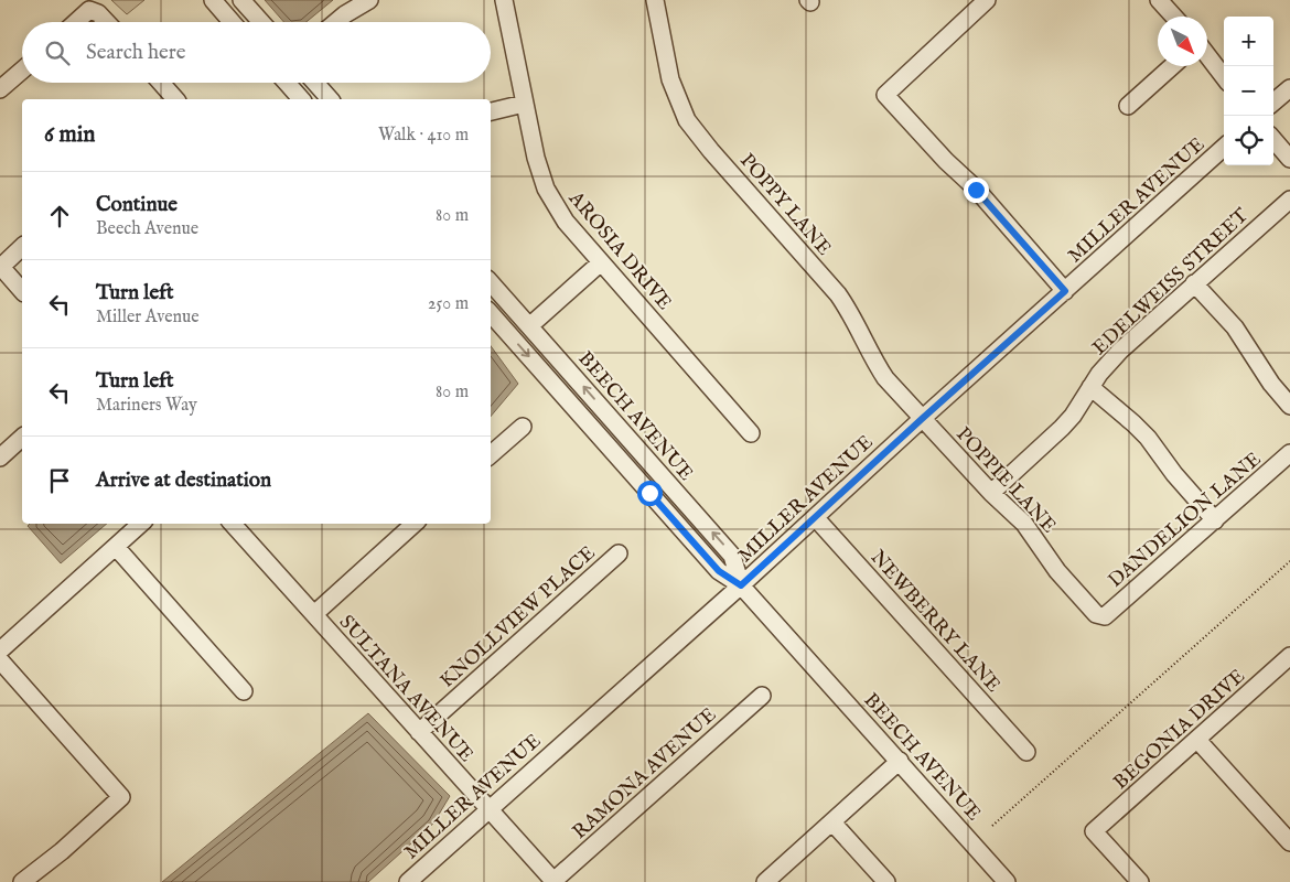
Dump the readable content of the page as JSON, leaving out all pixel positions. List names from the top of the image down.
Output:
{
  "streets": {
    "street": [
      "MILLER AVENUE",
      "POPPY LANE",
      "AROSIA DRIVE",
      "EDELWEISS STREET",
      "BEECH AVENUE",
      "POPPIE LANE",
      "DANDELION LANE",
      "KNOLLVIEW PLACE",
      "NEWBERRY LANE",
      "SULTANA AVENUE",
      "BEGONIA DRIVE",
      "RAMONA AVENUE"
    ]
  },
  "crossings": [
    ["MILLER AVENUE", "POPPY LANE"],
    ["MILLER AVENUE", "BEECH AVENUE"],
    ["MILLER AVENUE", "POPPIE LANE"],
    ["MILLER AVENUE", "NEWBERRY LANE"],
    ["MILLER AVENUE", "SULTANA AVENUE"],
    ["POPPY LANE", "POPPIE LANE"],
    ["EDELWEISS STREET", "POPPIE LANE"],
    ["POPPIE LANE", "DANDELION LANE"],
    ["KNOLLVIEW PLACE", "SULTANA AVENUE"],
    ["SULTANA AVENUE", "RAMONA AVENUE"]
  ],
  "north": "bottom right",
  "page": {
    "map_buttons": ["+", "−"],
    "search": "Search here",
    "heading": ["6 min", "Walk · 410 m"],
    "list": [
      ["Continue", "Beech Avenue", "80 m"],
      ["Turn left", "Miller Avenue", "250 m"],
      ["Turn left", "Mariners Way", "80 m"],
      "Arrive at destination"
    ]
  }
}
